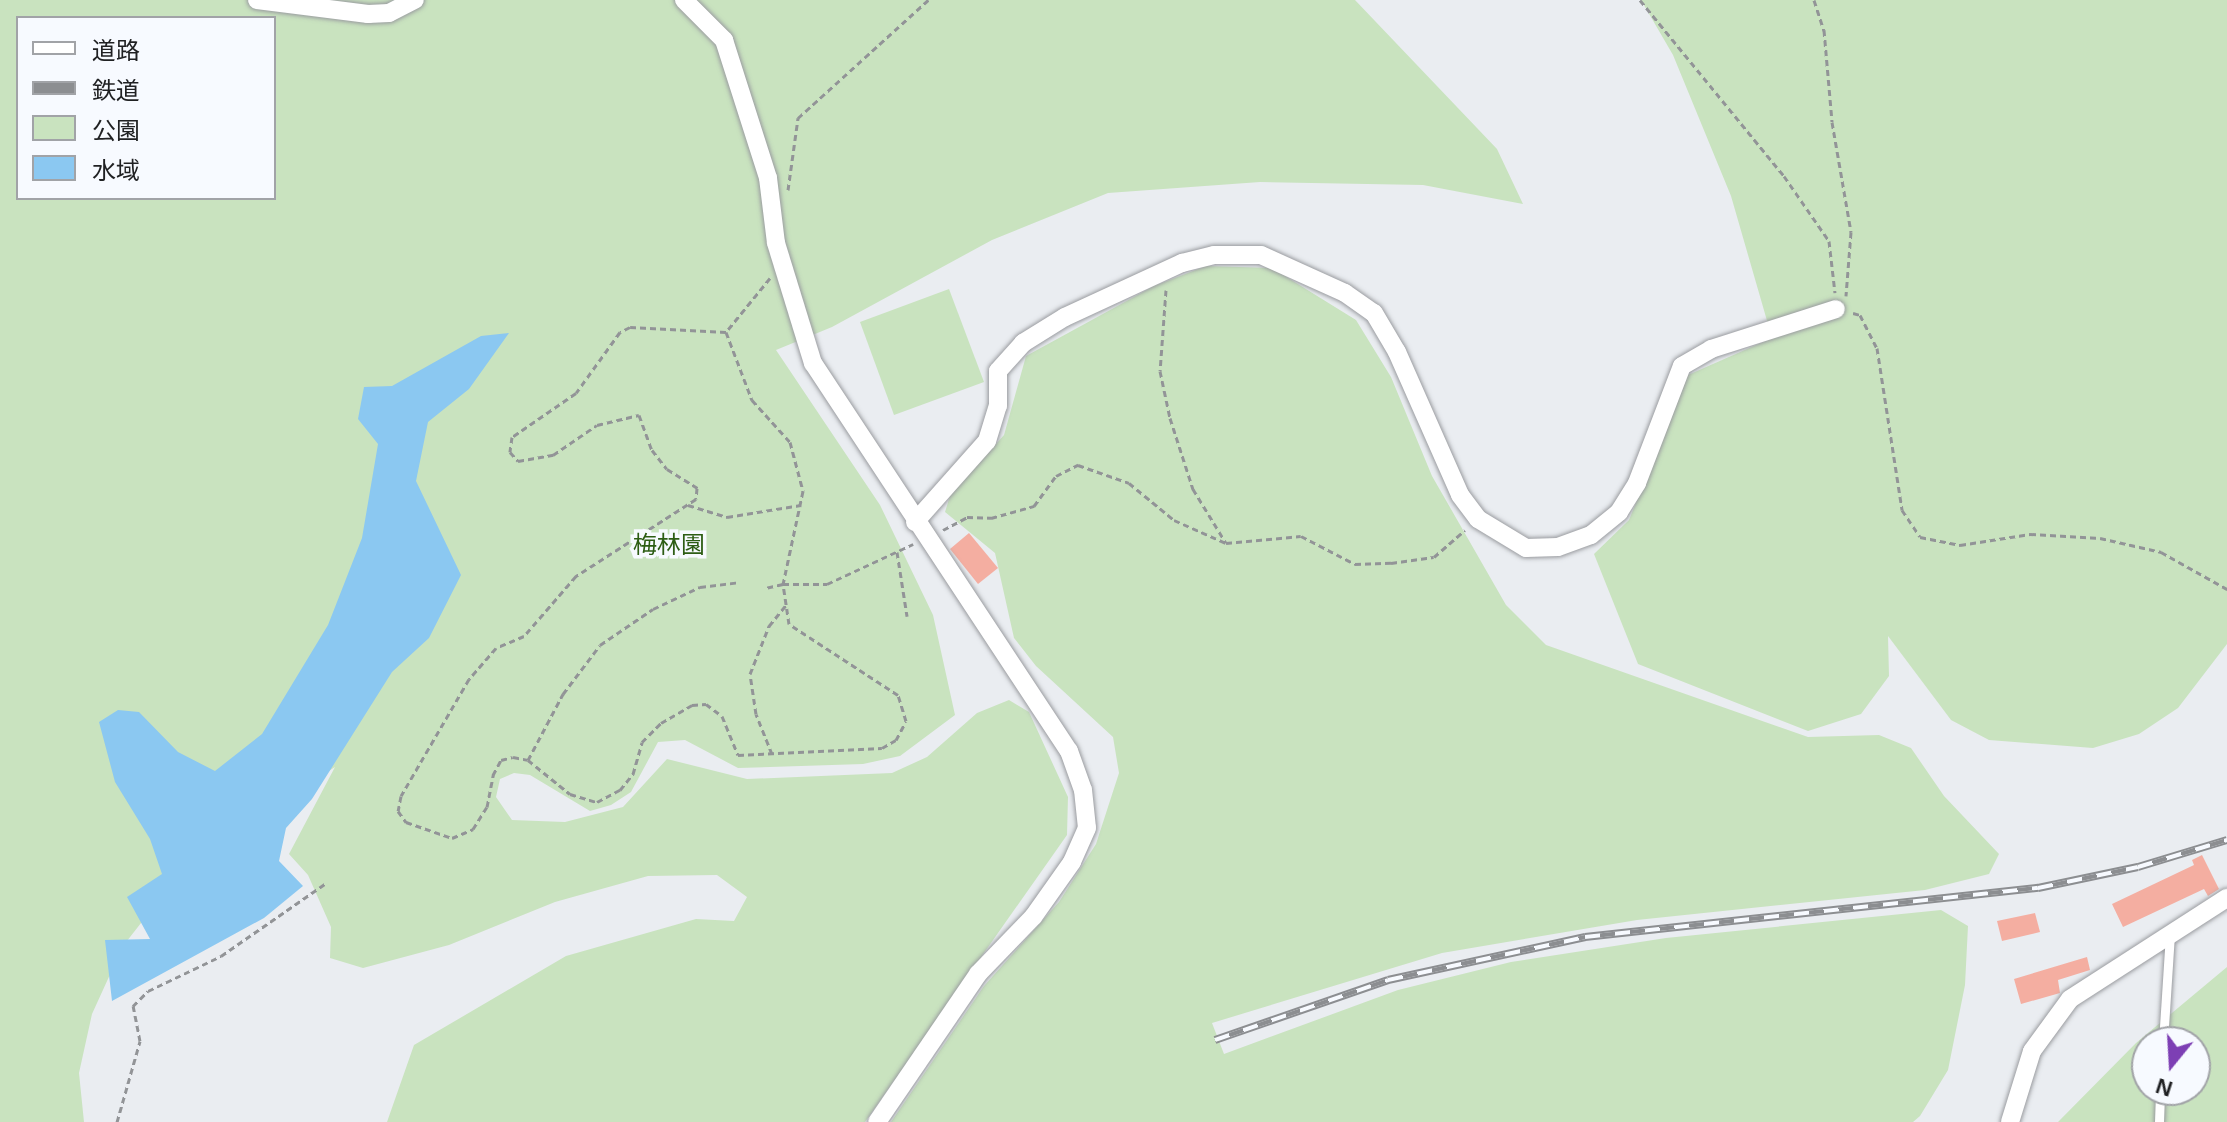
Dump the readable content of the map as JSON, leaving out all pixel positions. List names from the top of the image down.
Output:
{
  "parks": ["梅林園"],
  "legend": [
    "道路",
    "鉄道",
    "公園",
    "水域"
  ],
  "north": "bottom"
}
